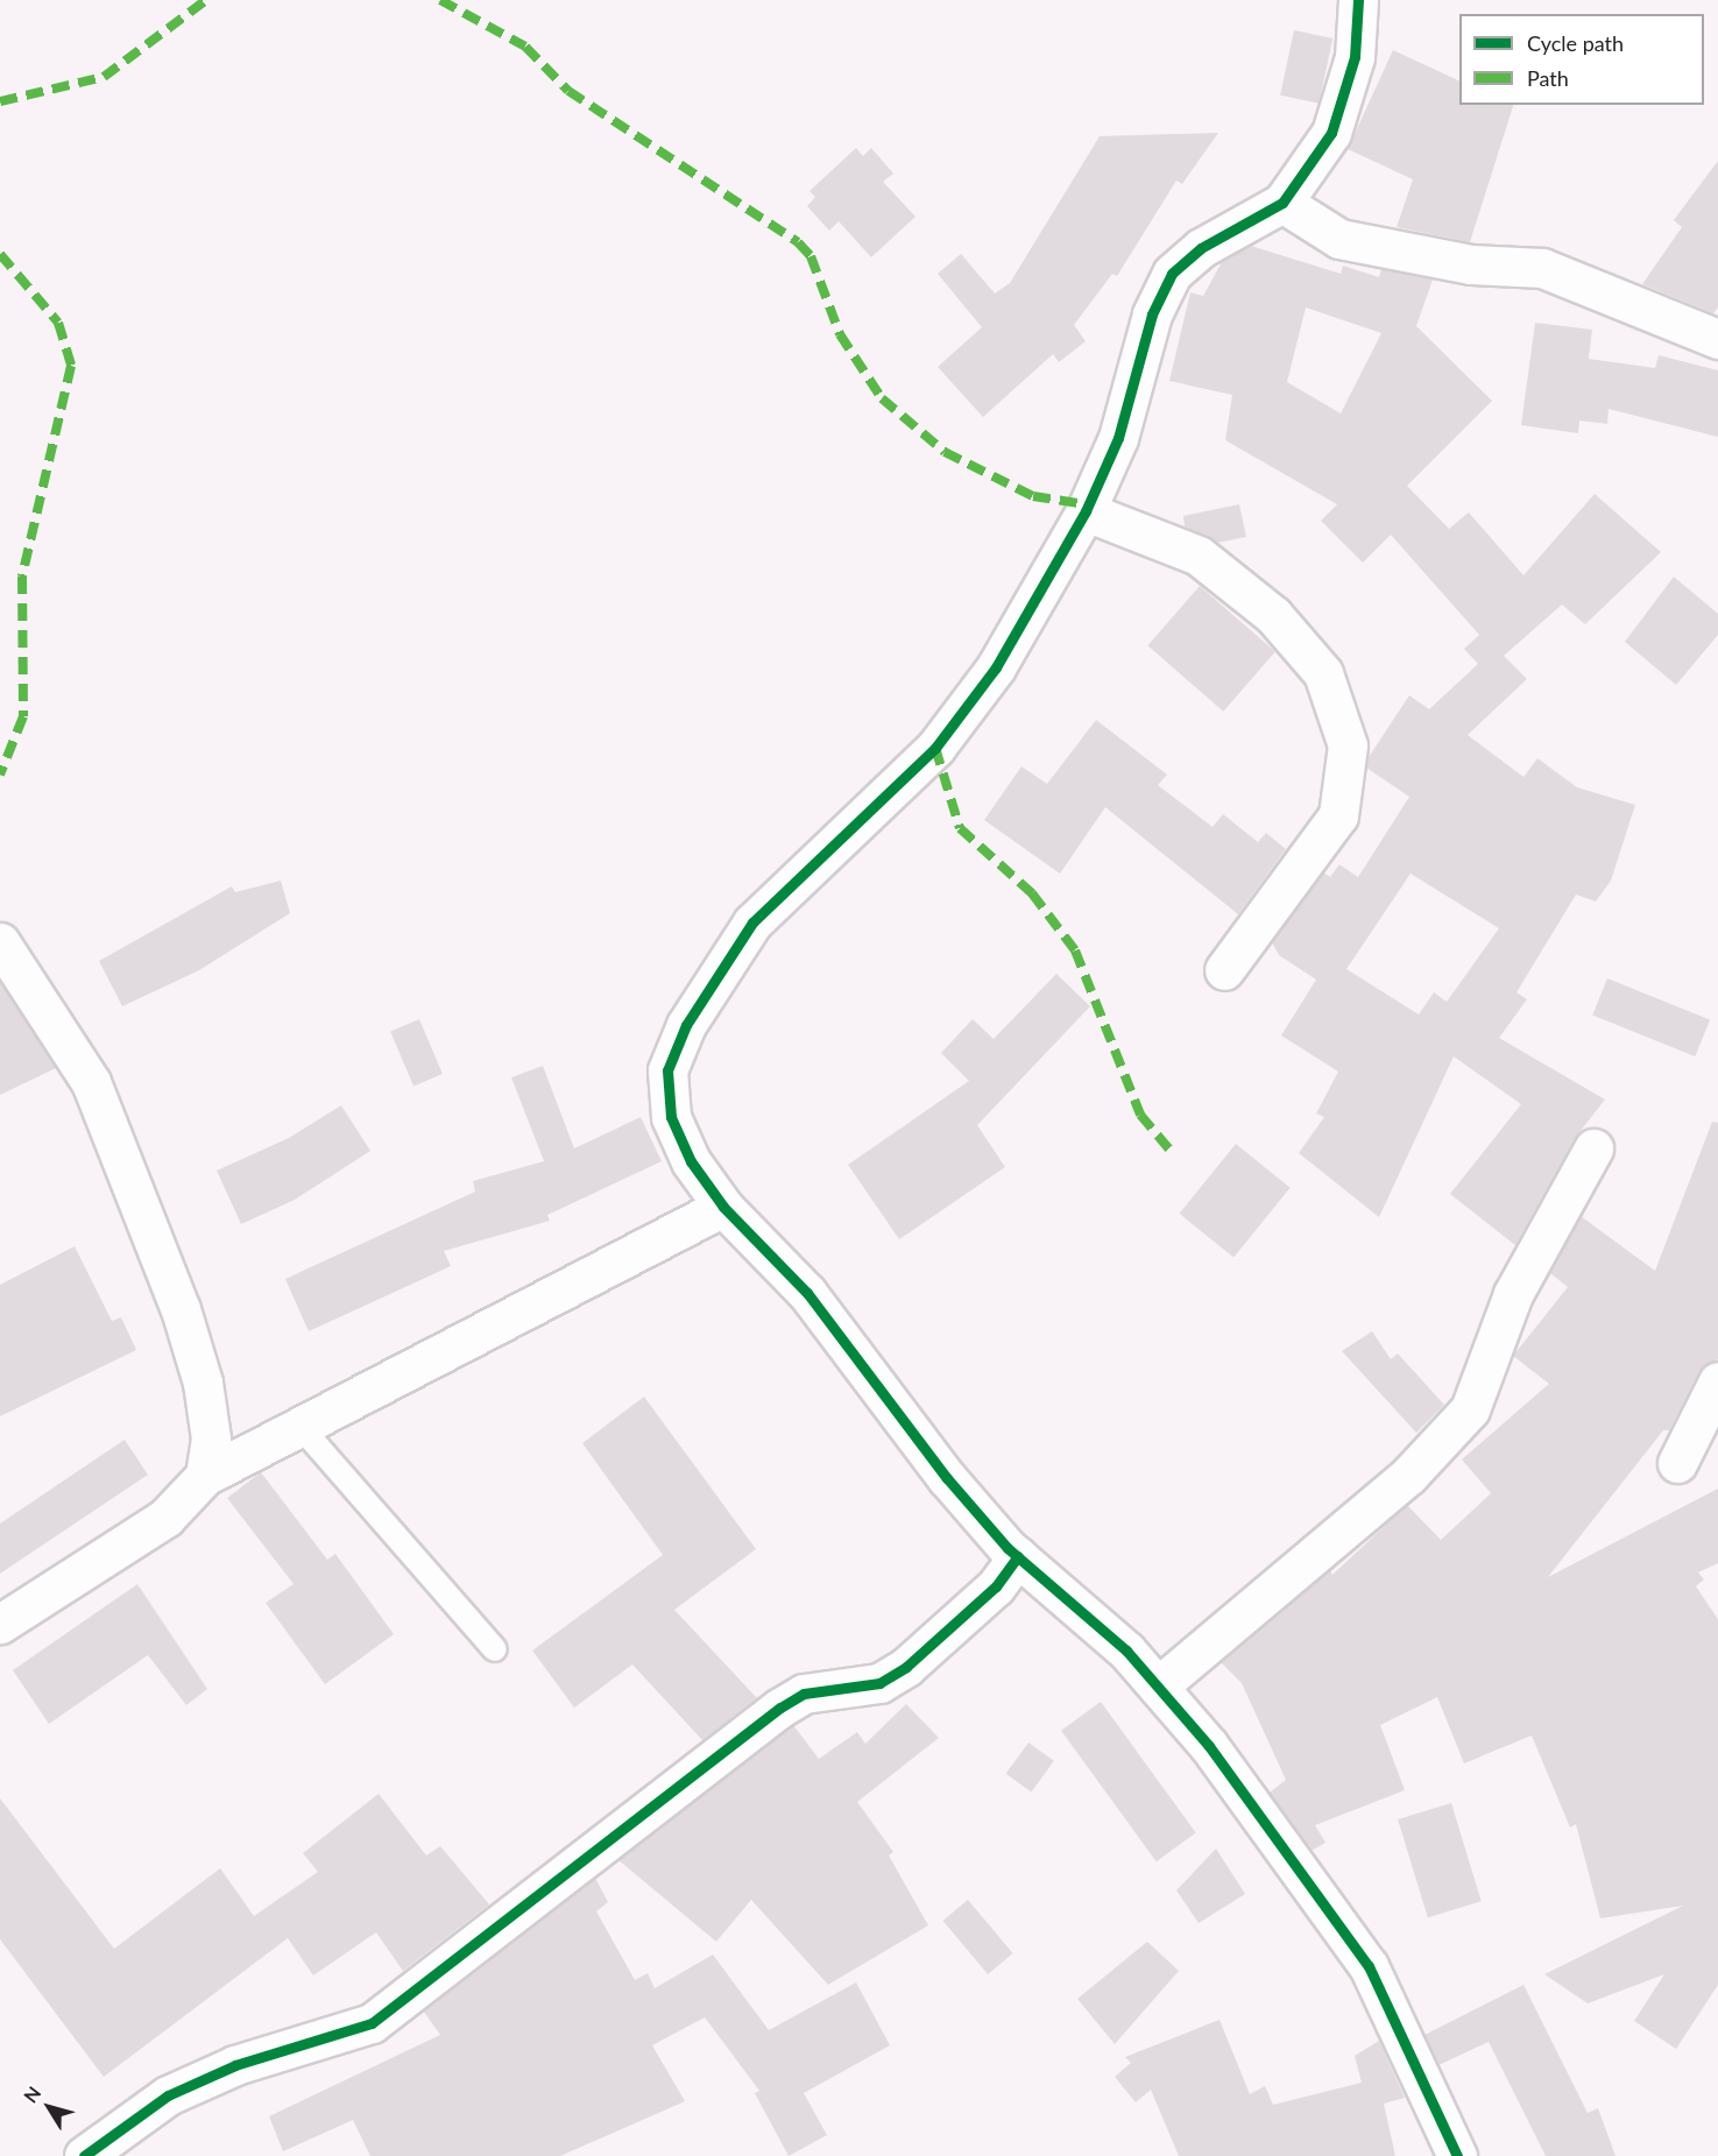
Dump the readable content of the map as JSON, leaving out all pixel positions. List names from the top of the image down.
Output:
{
  "legend": ["Cycle path", "Path"],
  "north": "top left"
}
